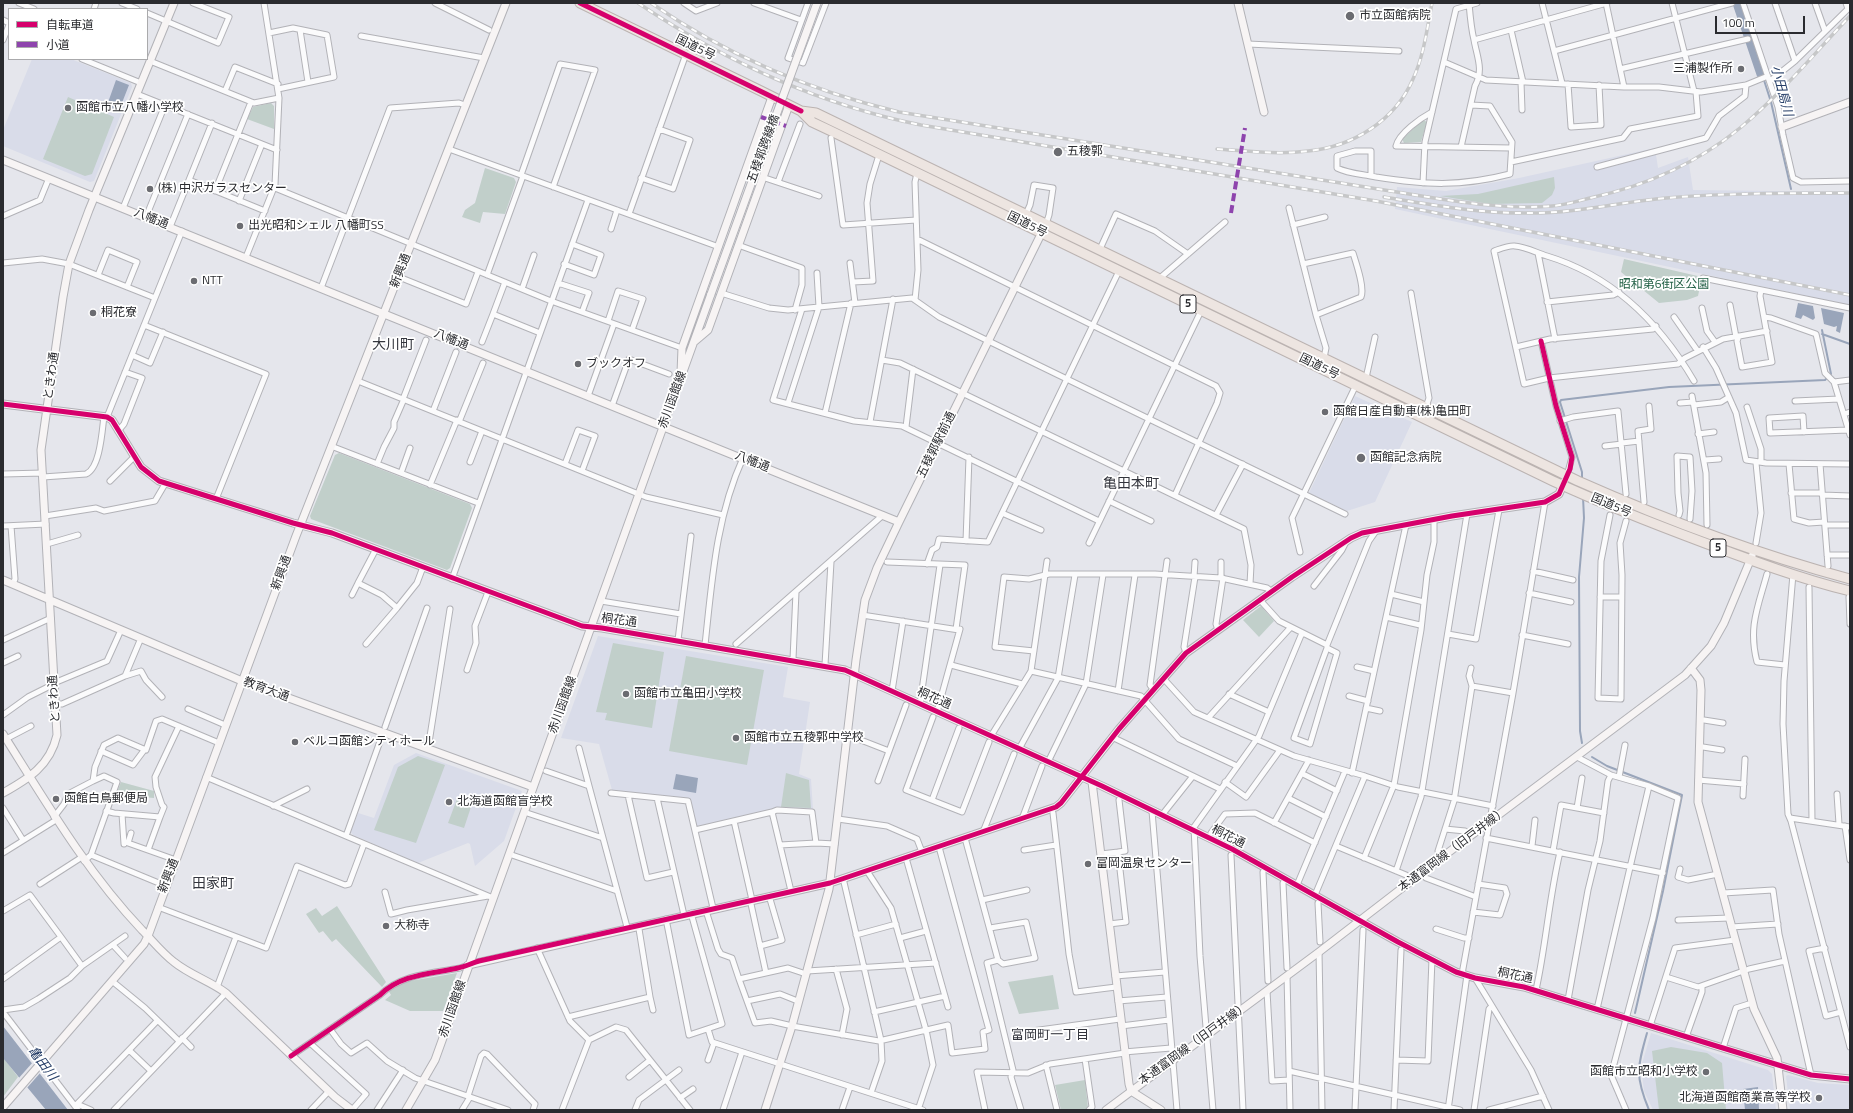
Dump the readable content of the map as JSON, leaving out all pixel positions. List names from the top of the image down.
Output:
{
  "streets": {
    "highway": ["国道5号", "5"],
    "street": [
      "五稜郭跨線橋",
      "八幡通",
      "新興通",
      "ときわ通",
      "赤川函館線",
      "五稜郭駅前通",
      "桐花通",
      "教育大通",
      "本通富岡線（旧戸井線）"
    ]
  },
  "crossings": [
    ["国道5号", "五稜郭駅前通"],
    ["国道5号", "本通富岡線（旧戸井線）"],
    ["五稜郭跨線橋", "赤川函館線"],
    ["八幡通", "新興通"],
    ["八幡通", "ときわ通"],
    ["八幡通", "赤川函館線"],
    ["八幡通", "五稜郭駅前通"],
    ["新興通", "桐花通"],
    ["新興通", "教育大通"],
    ["ときわ通", "教育大通"],
    ["赤川函館線", "桐花通"],
    ["赤川函館線", "教育大通"],
    ["五稜郭駅前通", "桐花通"],
    ["桐花通", "本通富岡線（旧戸井線）"]
  ],
  "districts": [
    "大川町",
    "亀田本町",
    "田家町",
    "富岡町一丁目"
  ],
  "water": ["小田島川", "亀田川"],
  "parks": ["昭和第6街区公園"],
  "places": [
    "市立函館病院",
    "三浦製作所",
    "函館市立八幡小学校",
    "五稜郭",
    "(株) 中沢ガラスセンター",
    "出光昭和シェル 八幡町SS",
    "NTT",
    "桐花寮",
    "ブックオフ",
    "函館日産自動車(株)亀田町",
    "函館記念病院",
    "函館市立亀田小学校",
    "函館市立五稜郭中学校",
    "ベルコ函館シティホール",
    "函館白鳥郵便局",
    "北海道函館盲学校",
    "富岡温泉センター",
    "大称寺",
    "函館市立昭和小学校",
    "北海道函館商業高等学校"
  ],
  "legend": ["自転車道", "小道"],
  "scale_bar": "100 m"
}
